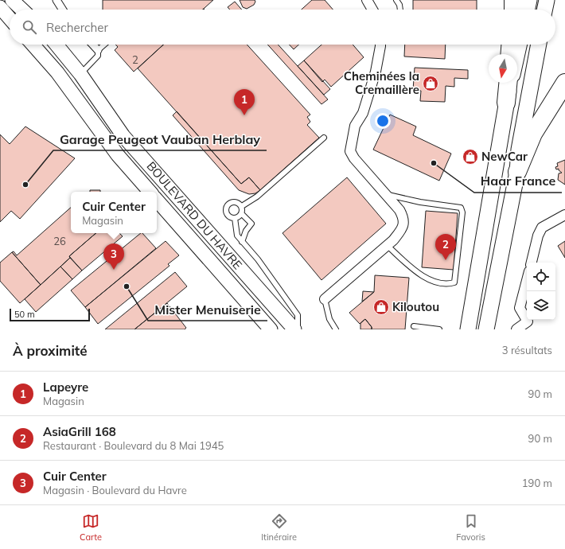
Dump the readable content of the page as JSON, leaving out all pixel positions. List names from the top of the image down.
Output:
{
  "streets": {
    "main road": ["BOULEVARD DU HAVRE"]
  },
  "places": {
    "shop": ["Cheminées la Cremaillère", "NewCar", "Kiloutou"],
    "other": ["Haar France", "Garage Peugeot Vauban Herblay", "Mister Menuiserie"]
  },
  "house_numbers": ["2", "26"],
  "scale_bar": "50 m",
  "north": "bottom",
  "page": {
    "search": "Rechercher",
    "pins": ["1", "2", "3"],
    "popup": ["Cuir Center", "Magasin"],
    "scale": "50 m",
    "heading": ["À proximité", "3 résultats"],
    "list": [
      {
        "mark": "1",
        "name": "Lapeyre",
        "note": "Magasin",
        "value": "90 m"
      },
      {
        "mark": "2",
        "name": "AsiaGrill 168",
        "note": "Restaurant · Boulevard du 8 Mai 1945",
        "value": "90 m"
      },
      {
        "mark": "3",
        "name": "Cuir Center",
        "note": "Magasin · Boulevard du Havre",
        "value": "190 m"
      }
    ],
    "nav": ["Carte", "Itinéraire", "Favoris"]
  }
}
